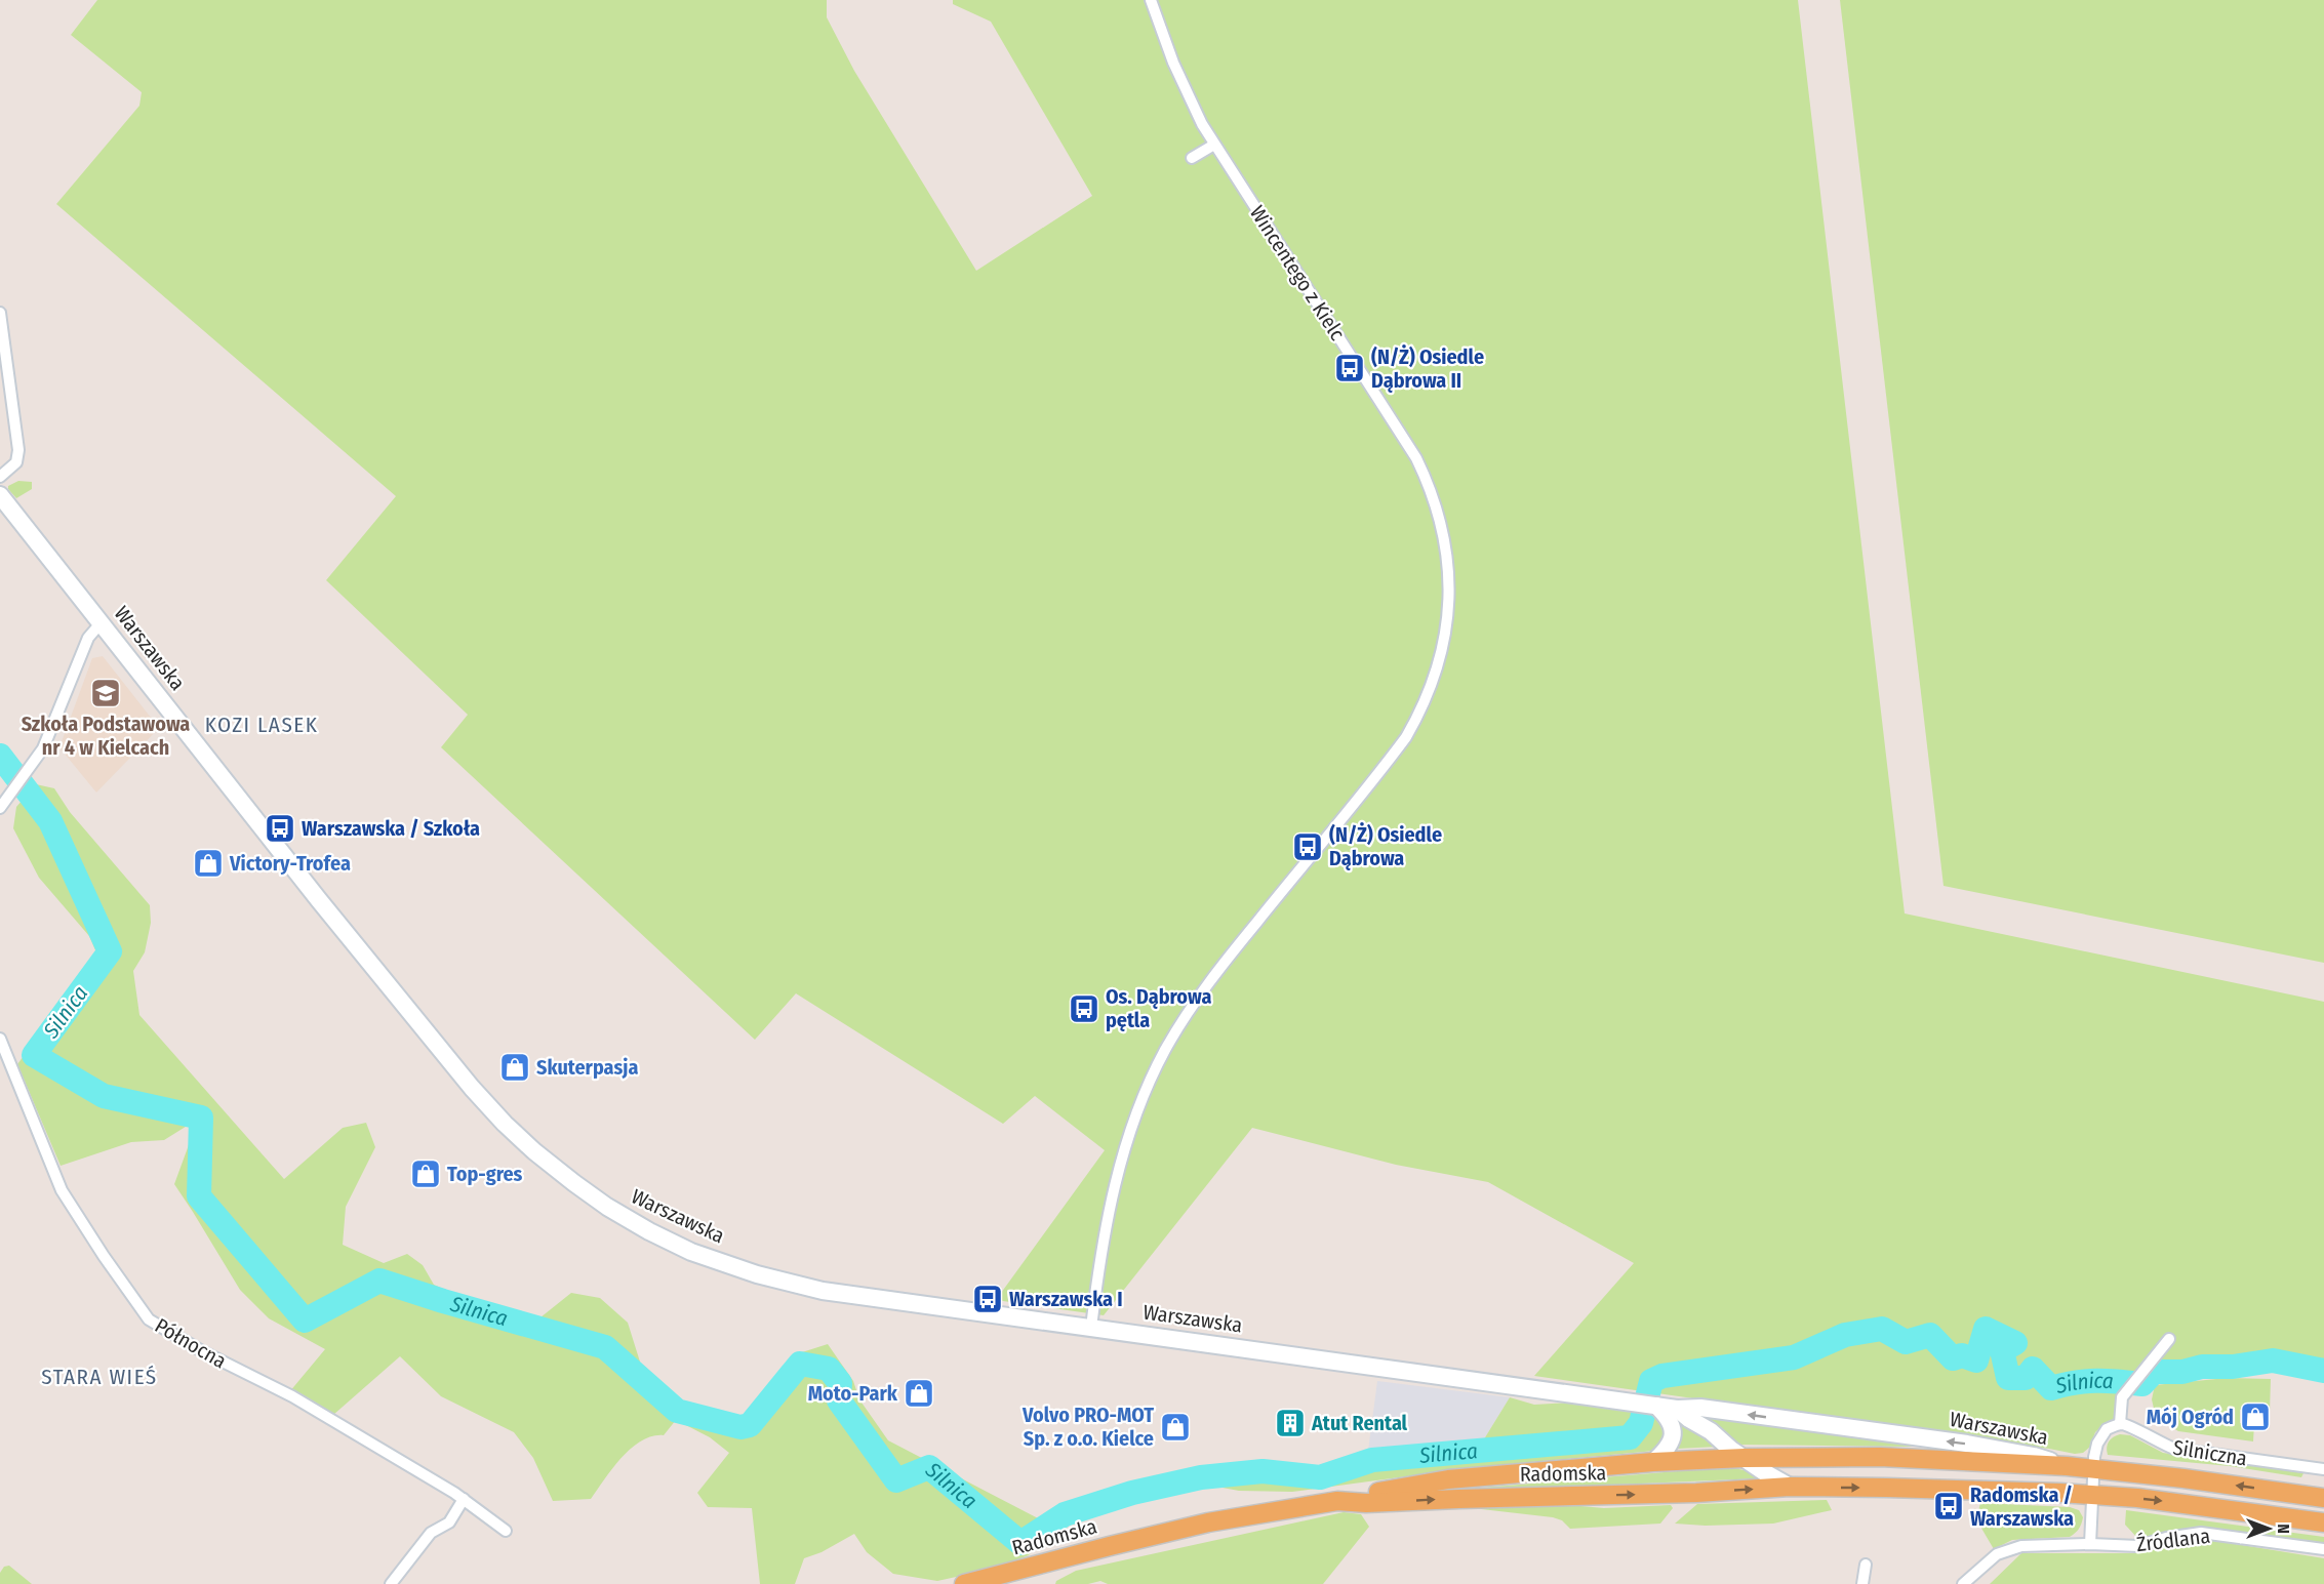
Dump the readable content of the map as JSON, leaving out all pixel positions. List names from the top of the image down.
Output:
{
  "streets": {
    "main road": ["Warszawska", "Radomska"],
    "street": [
      "Wincentego z Kielc",
      "Północna",
      "Silniczna",
      "Źródlana"
    ]
  },
  "crossings": [
    ["Wincentego z Kielc", "Warszawska"],
    ["Warszawska", "Radomska"]
  ],
  "districts": ["KOZI LASEK", "STARA WIEŚ"],
  "water": ["Silnica"],
  "places": {
    "bus stop": [
      "(N/Ż) Osiedle Dąbrowa II",
      "Warszawska / Szkoła",
      "(N/Ż) Osiedle Dąbrowa",
      "Os. Dąbrowa pętla",
      "Warszawska I",
      "Radomska / Warszawska"
    ],
    "school or university": ["Szkoła Podstawowa nr 4 w Kielcach"],
    "shop": [
      "Victory-Trofea",
      "Skuterpasja",
      "Top-gres",
      "Moto-Park",
      "Mój Ogród",
      "Volvo PRO-MOT Sp. z o.o. Kielce"
    ],
    "building": ["Atut Rental"]
  },
  "north": "right"
}
